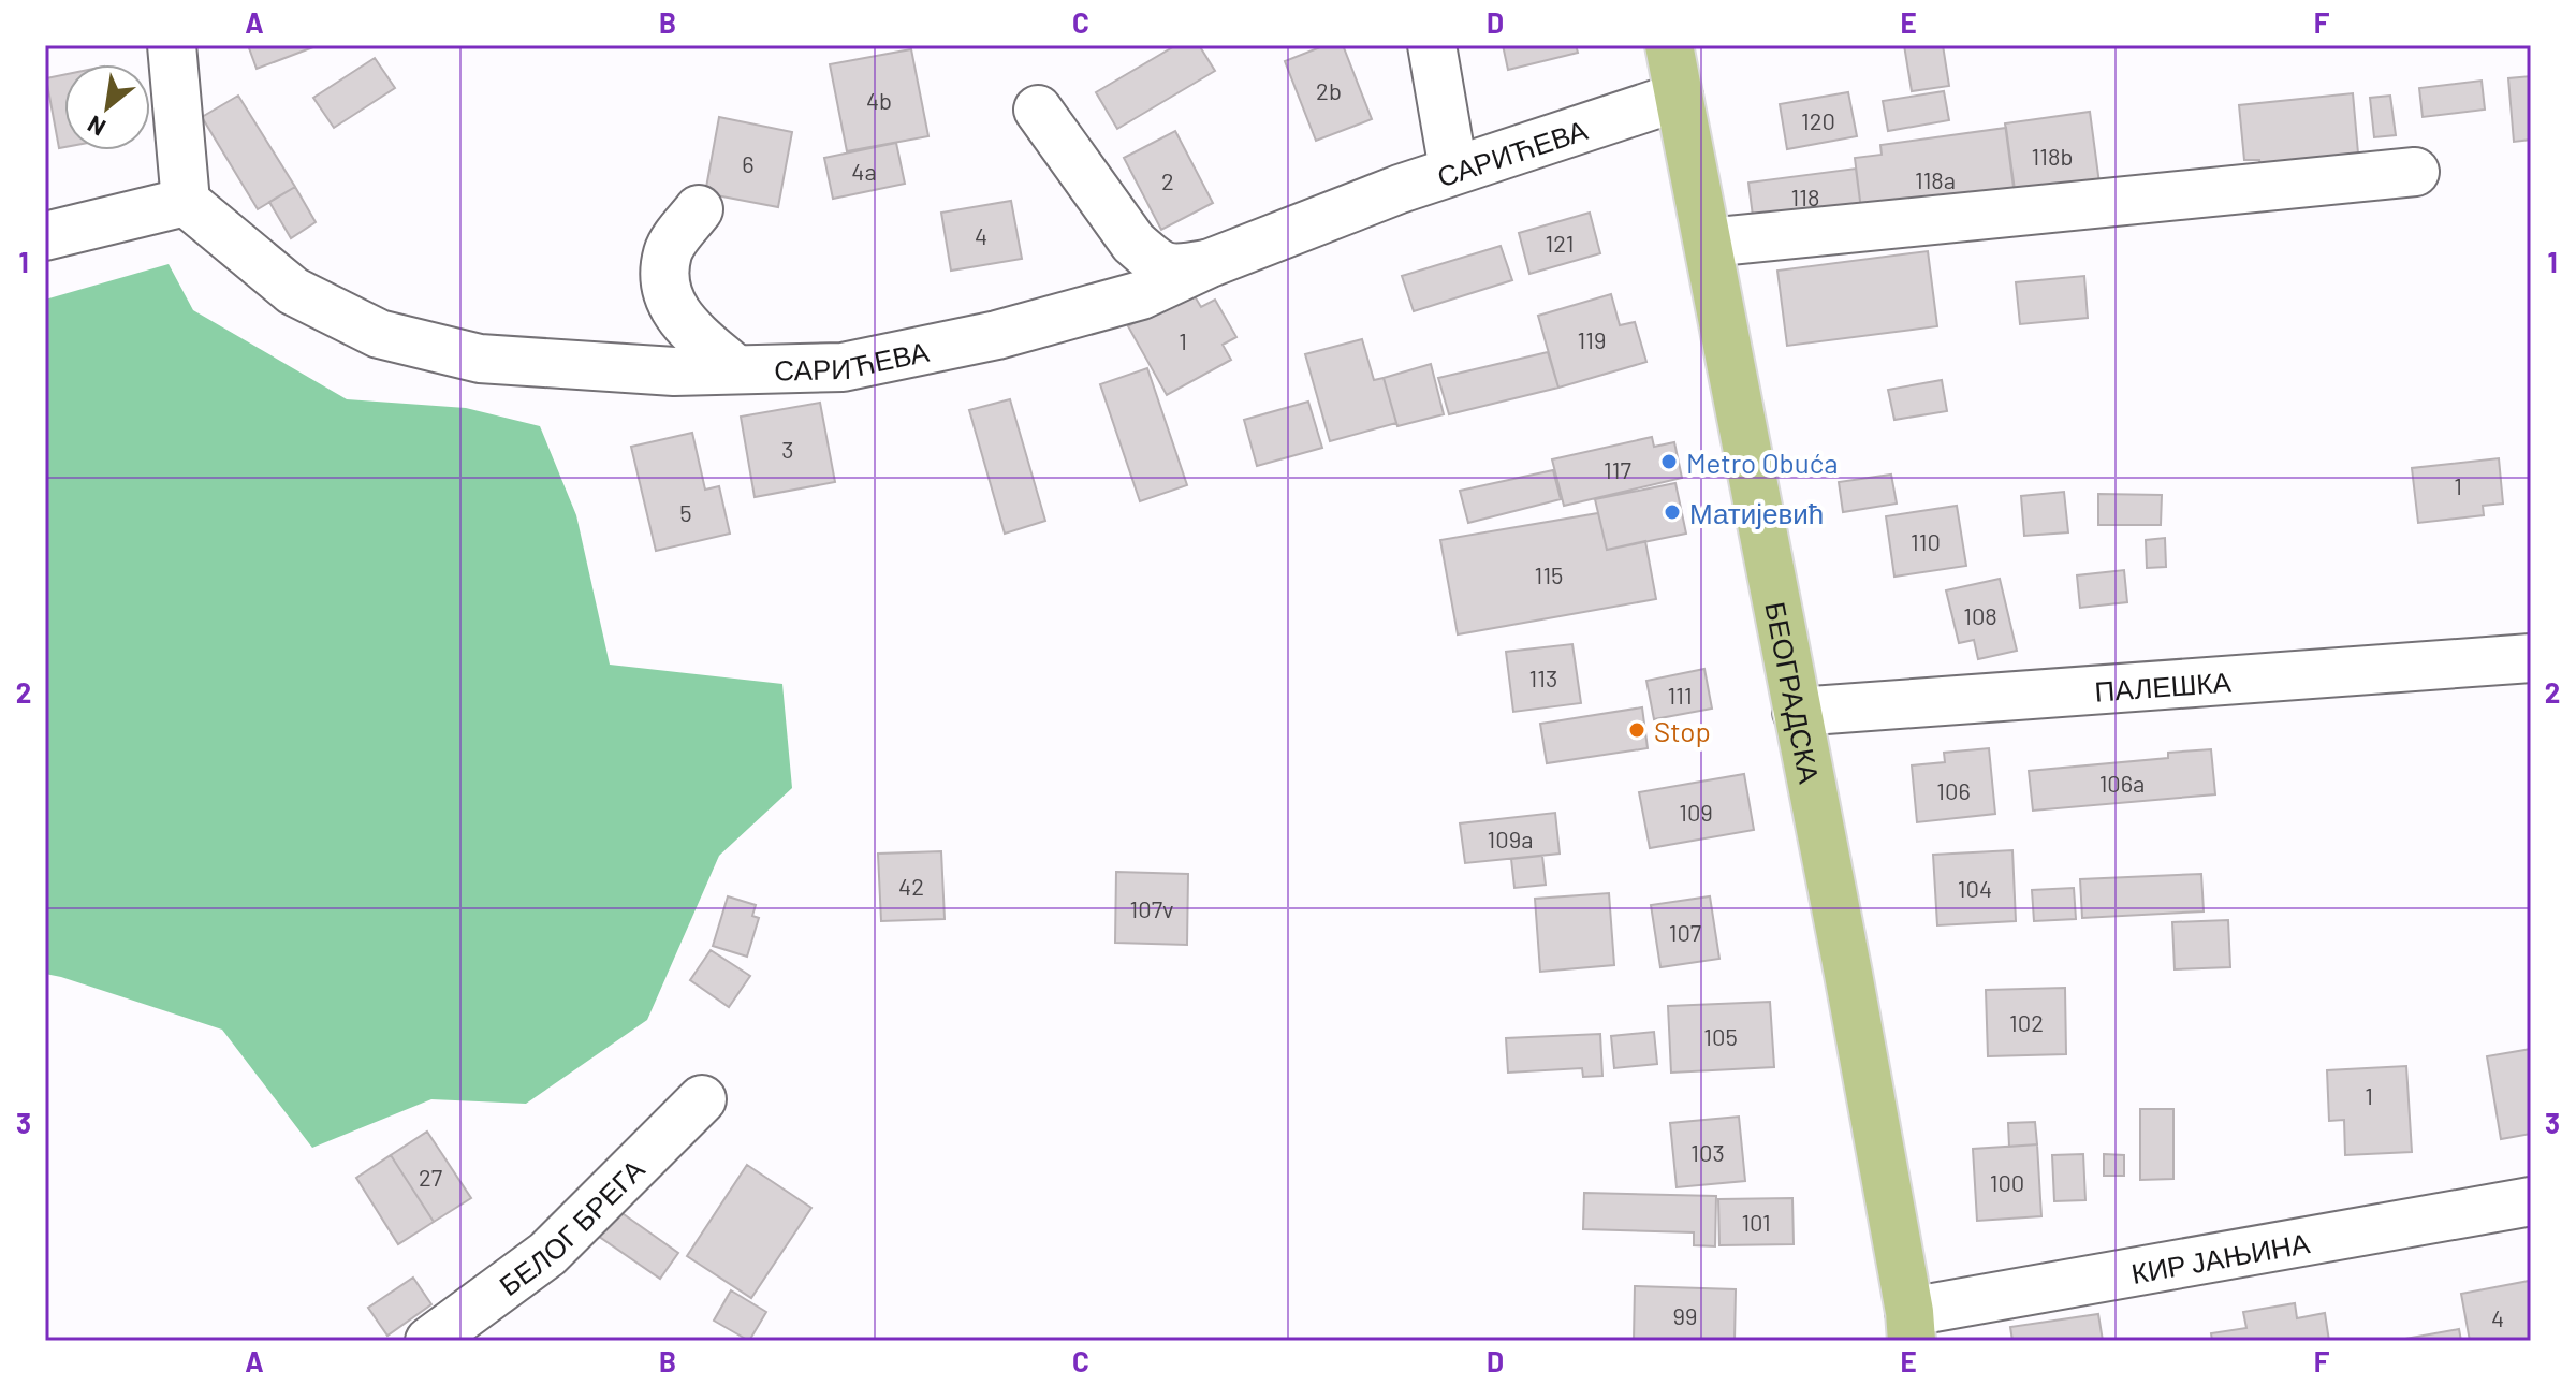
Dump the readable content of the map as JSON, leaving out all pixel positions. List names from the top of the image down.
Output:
{
  "streets": {
    "main road": ["БЕОГРАДСКА"],
    "street": [
      "САРИЋЕВА",
      "ПАЛЕШКА",
      "БЕЛОГ БРЕГА",
      "КИР ЈАЊИНА"
    ]
  },
  "crossings": [
    ["САРИЋЕВА", "БЕОГРАДСКА"],
    ["ПАЛЕШКА", "БЕОГРАДСКА"],
    ["БЕОГРАДСКА", "КИР ЈАЊИНА"]
  ],
  "places": ["Metro Obuća", "Матијевић", "Stop"],
  "house_numbers": [
    "2b",
    "4b",
    "120",
    "118b",
    "6",
    "4a",
    "118a",
    "2",
    "118",
    "4",
    "121",
    "119",
    "1",
    "3",
    "117",
    "1",
    "5",
    "110",
    "115",
    "108",
    "113",
    "111",
    "106a",
    "106",
    "109",
    "109a",
    "42",
    "104",
    "107v",
    "107",
    "102",
    "105",
    "1",
    "103",
    "27",
    "100",
    "101",
    "99",
    "4"
  ],
  "north": "bottom left",
  "grid": {
    "columns": [
      "A",
      "B",
      "C",
      "D",
      "E",
      "F"
    ],
    "rows": ["1", "2", "3"]
  }
}
